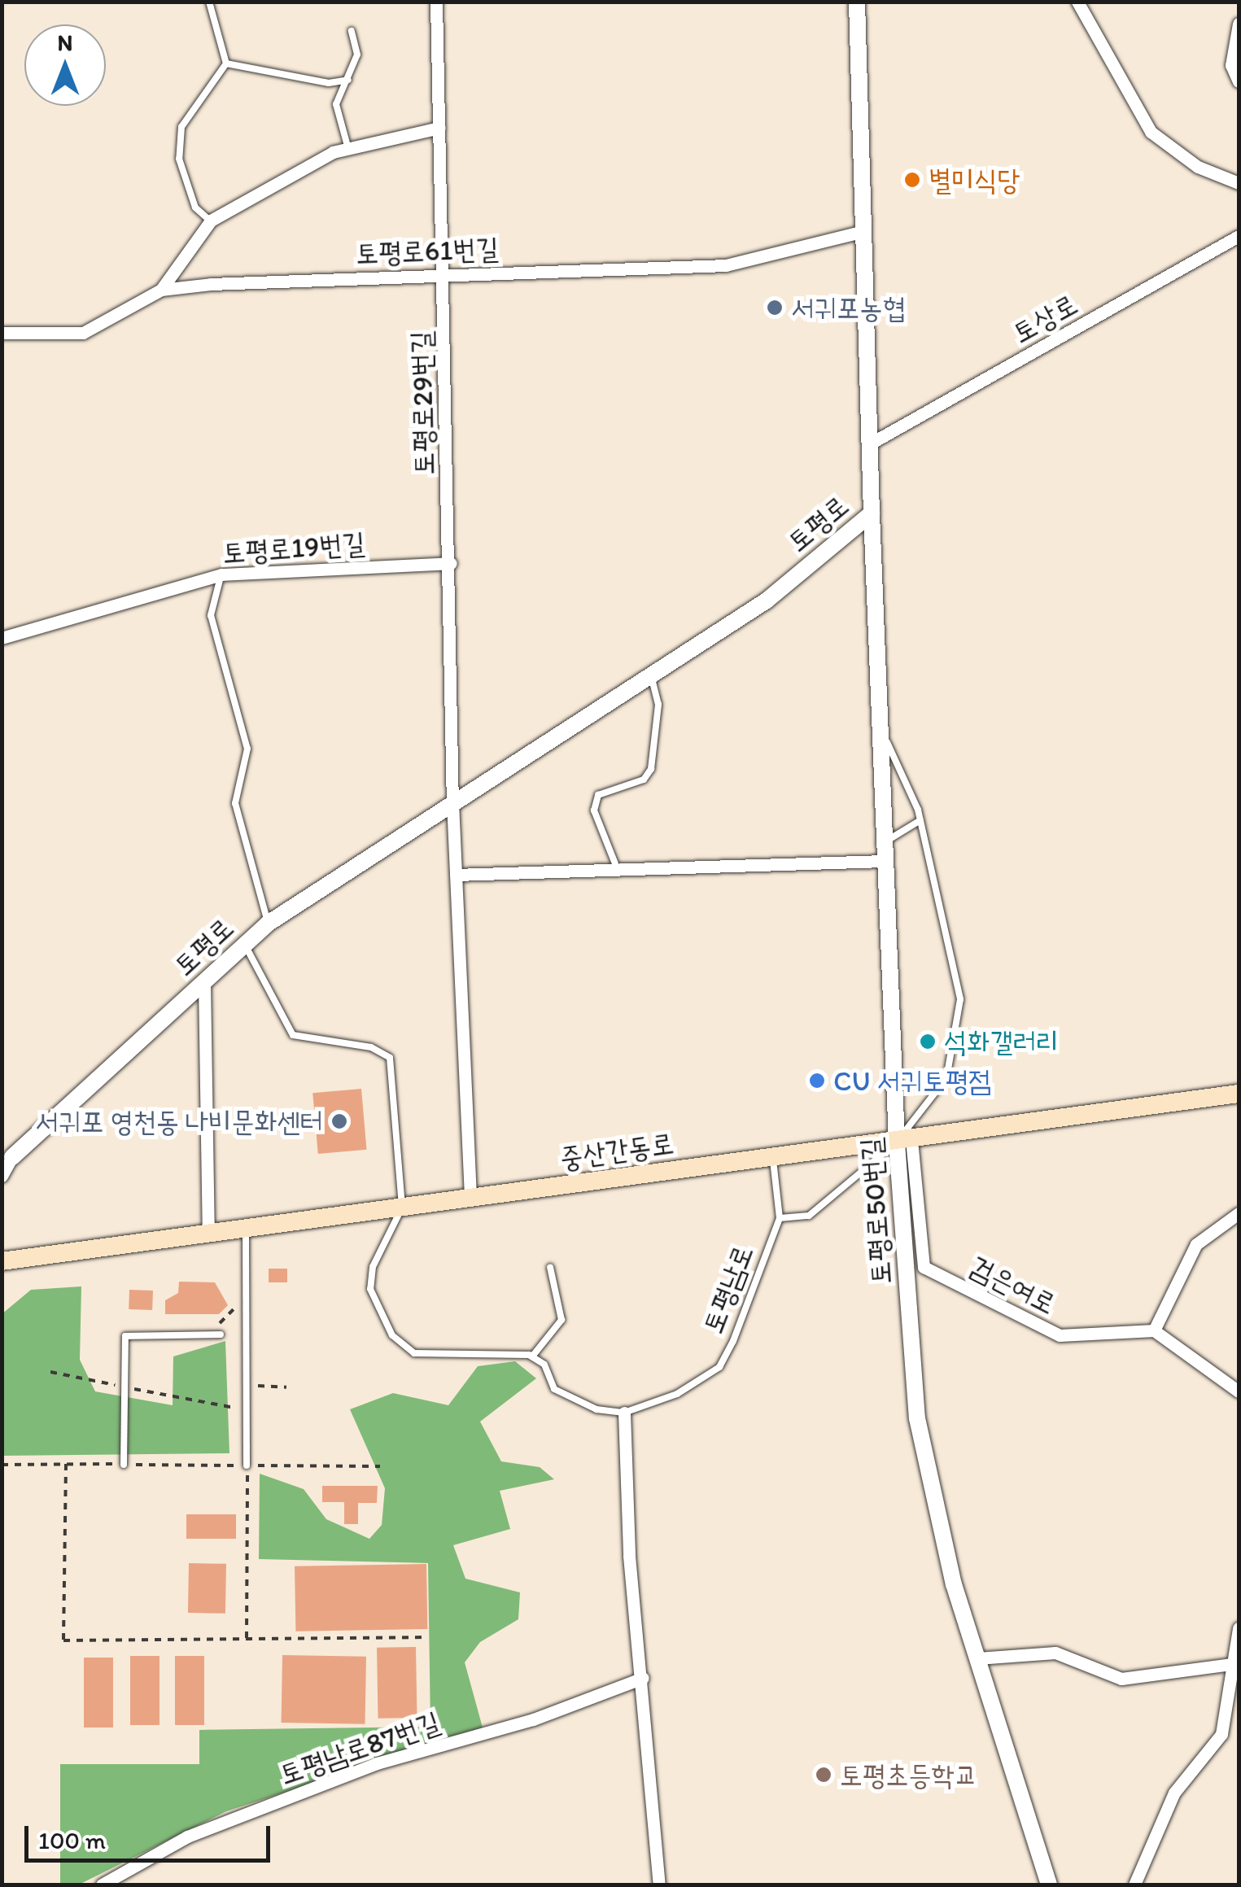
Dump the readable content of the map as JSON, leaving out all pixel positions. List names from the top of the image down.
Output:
{
  "streets": {
    "main road": ["중산간동로"],
    "street": [
      "토평로61번길",
      "토상로",
      "토평로29번길",
      "토평로",
      "토평로19번길",
      "토평로50번길",
      "검은여로",
      "토평남로87번길"
    ],
    "lane": ["토평남로"]
  },
  "crossings": [
    ["토평로61번길", "토평로29번길"],
    ["토평로61번길", "토평로"],
    ["토상로", "토평로"],
    ["토평로29번길", "토평로"],
    ["토평로29번길", "토평로19번길"],
    ["토평로", "토평로50번길"],
    ["중산간동로", "토평로50번길"],
    ["중산간동로", "검은여로"],
    ["중산간동로", "토평남로"],
    ["토평로50번길", "검은여로"],
    ["토평로50번길", "토평남로"],
    ["검은여로", "토평남로"]
  ],
  "places": [
    "별미식당",
    "서귀포농협",
    "석화갤러리",
    "CU 서귀토평점",
    "서귀포 영천동 나비문화센터",
    "토평초등학교"
  ],
  "scale_bar": "100 m",
  "north": "top"
}
